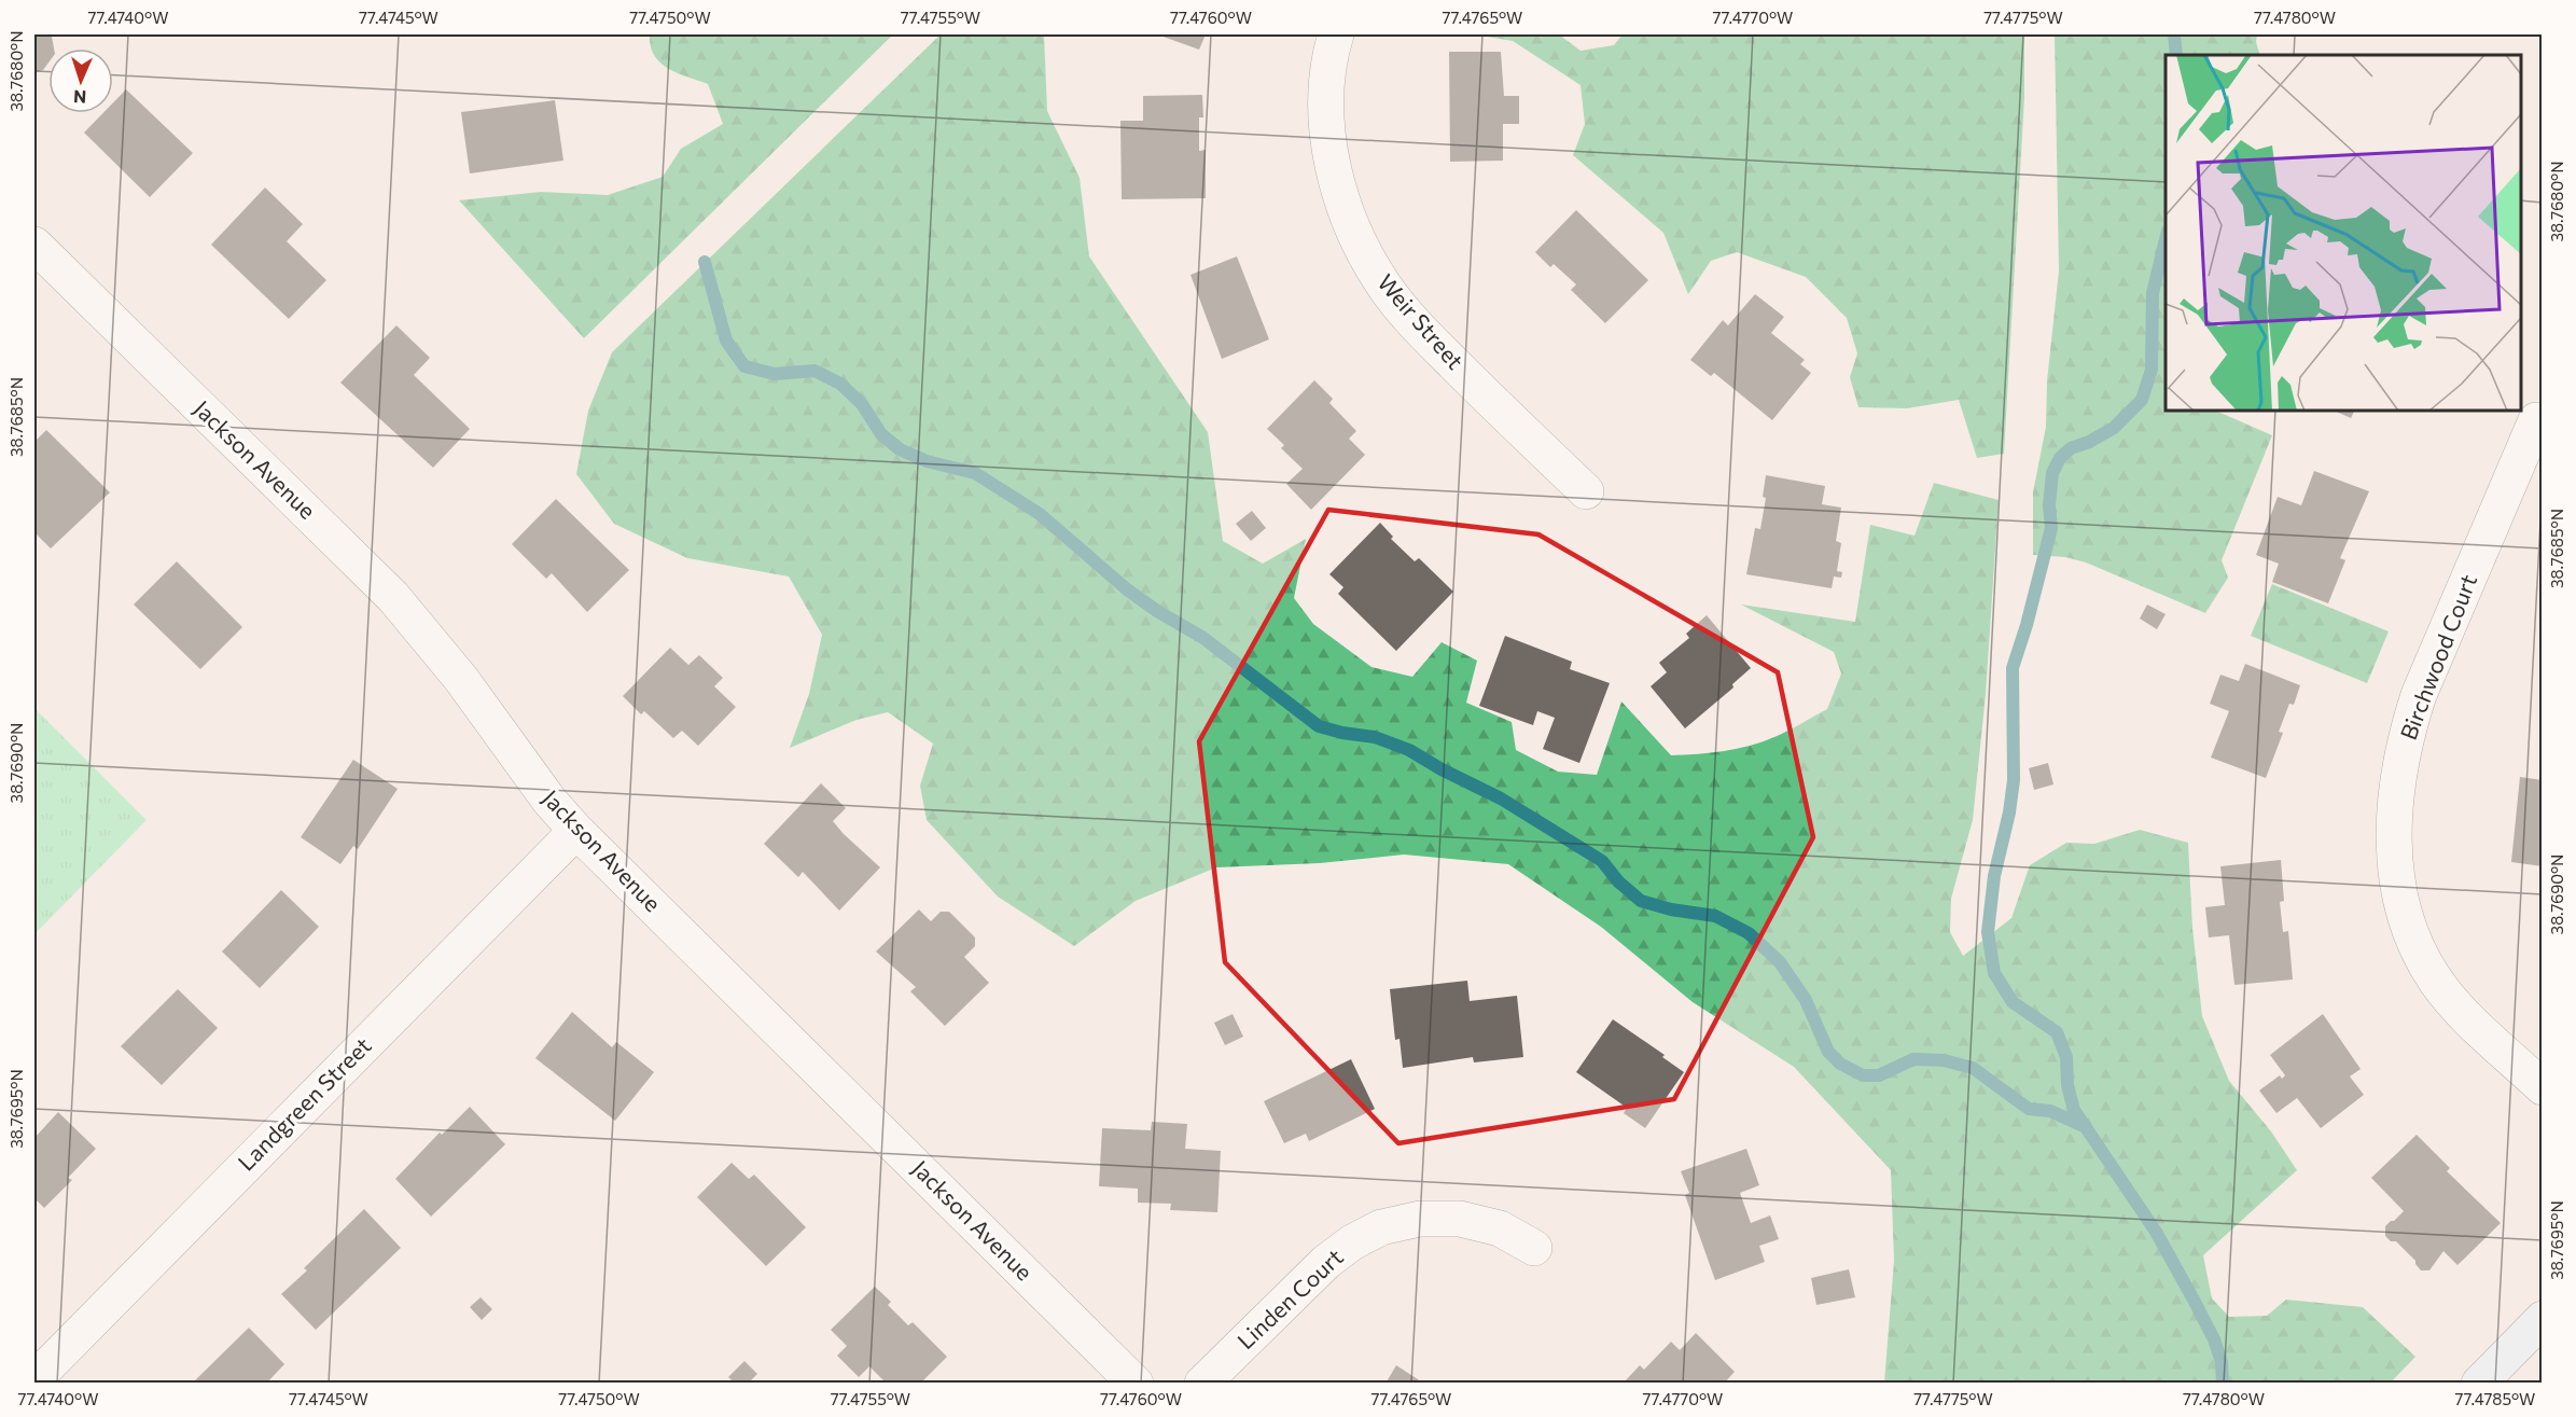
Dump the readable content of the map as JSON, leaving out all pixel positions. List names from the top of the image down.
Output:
{
  "streets": {
    "street": [
      "Weir Street",
      "Jackson Avenue",
      "Birchwood Court",
      "Landgreen Street",
      "Linden Court"
    ]
  },
  "crossings": [
    ["Jackson Avenue", "Landgreen Street"]
  ],
  "north": "bottom",
  "coordinates": [
    "77.4740°W",
    "77.4745°W",
    "77.4750°W",
    "77.4755°W",
    "77.4760°W",
    "77.4765°W",
    "77.4770°W",
    "77.4775°W",
    "77.4780°W",
    "38.7680°N",
    "38.7685°N",
    "38.7690°N",
    "38.7695°N",
    "77.4785°W"
  ]
}
